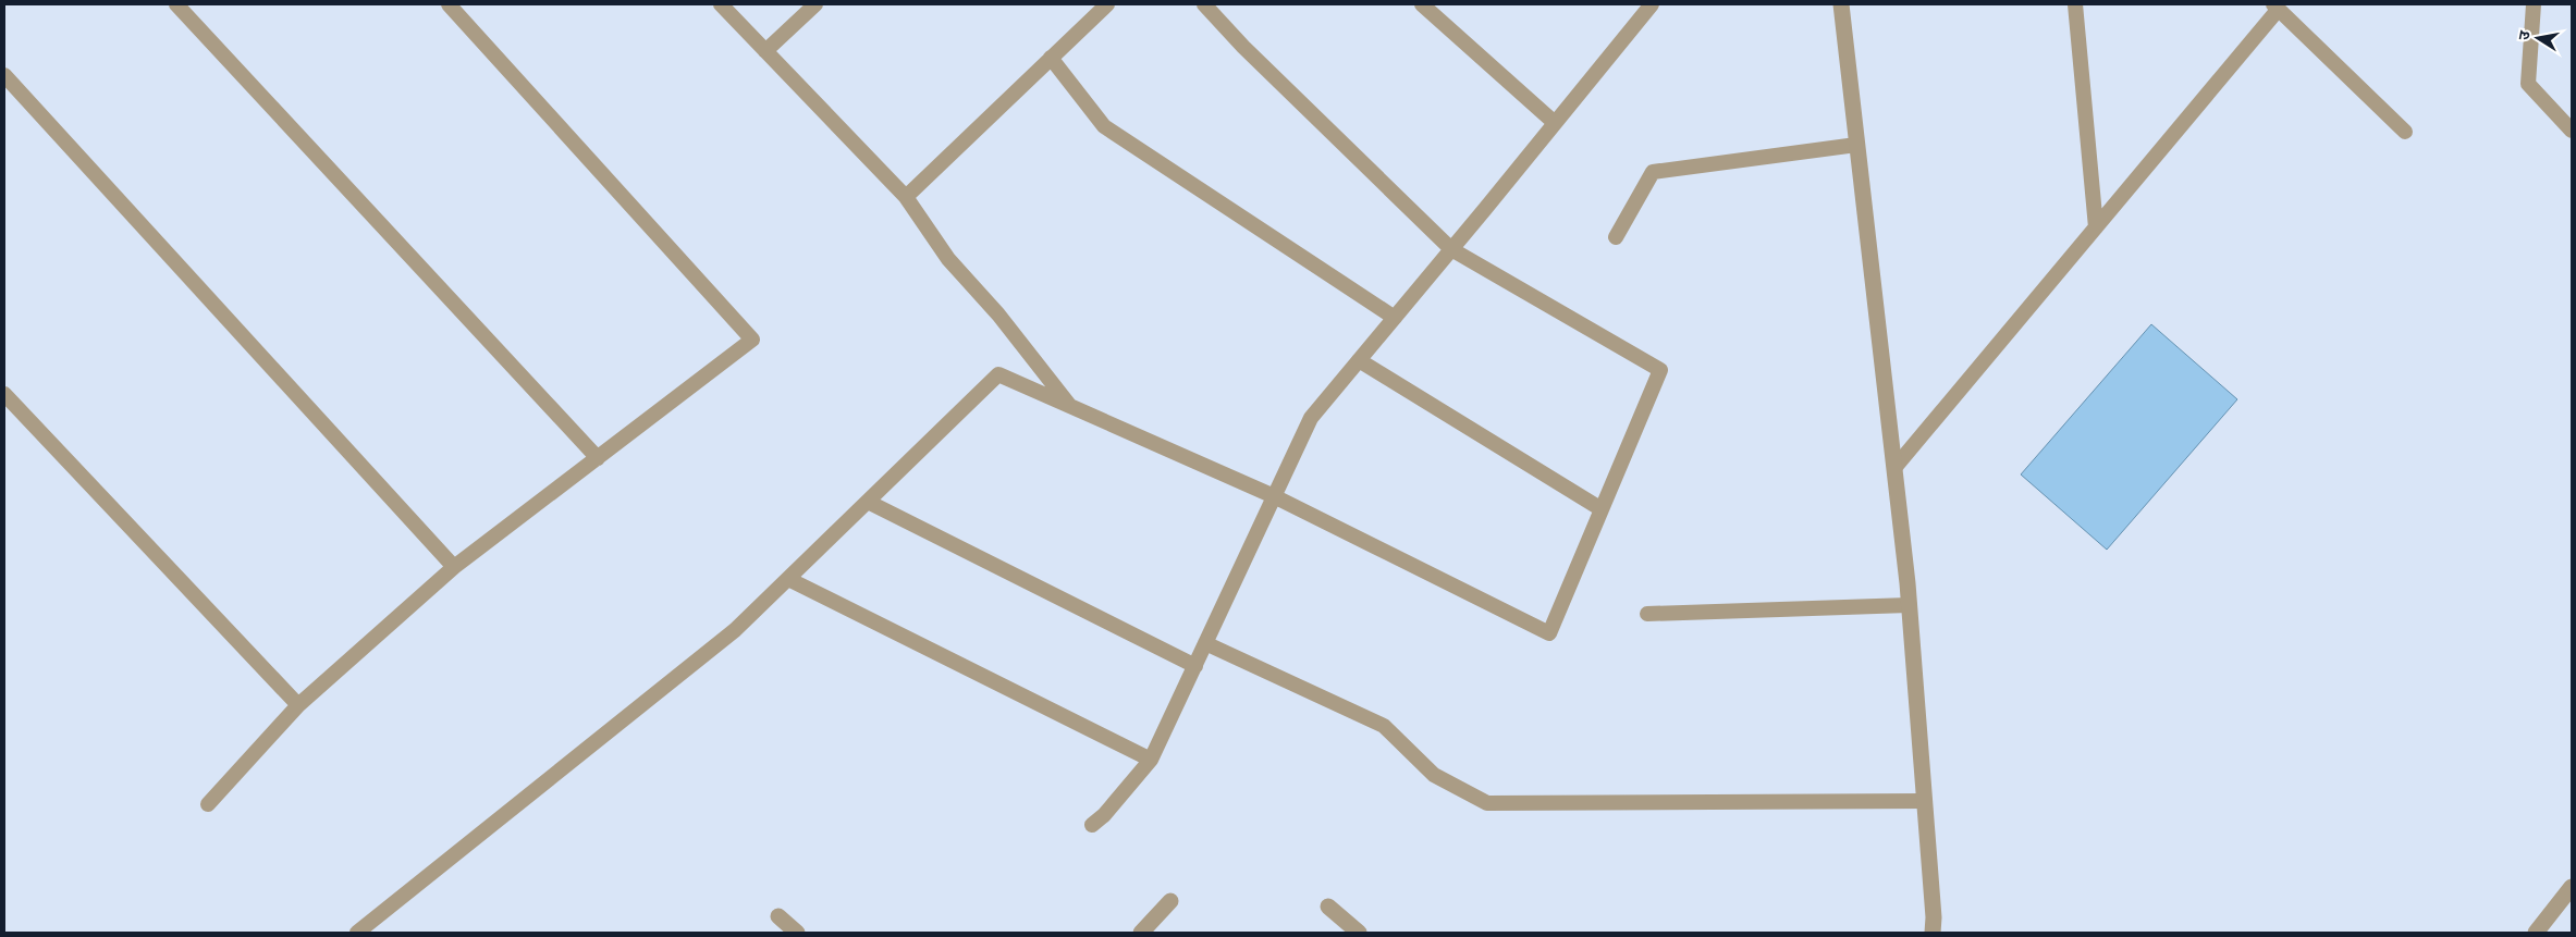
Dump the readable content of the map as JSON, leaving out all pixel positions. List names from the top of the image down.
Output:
{
  "north": "left"
}
